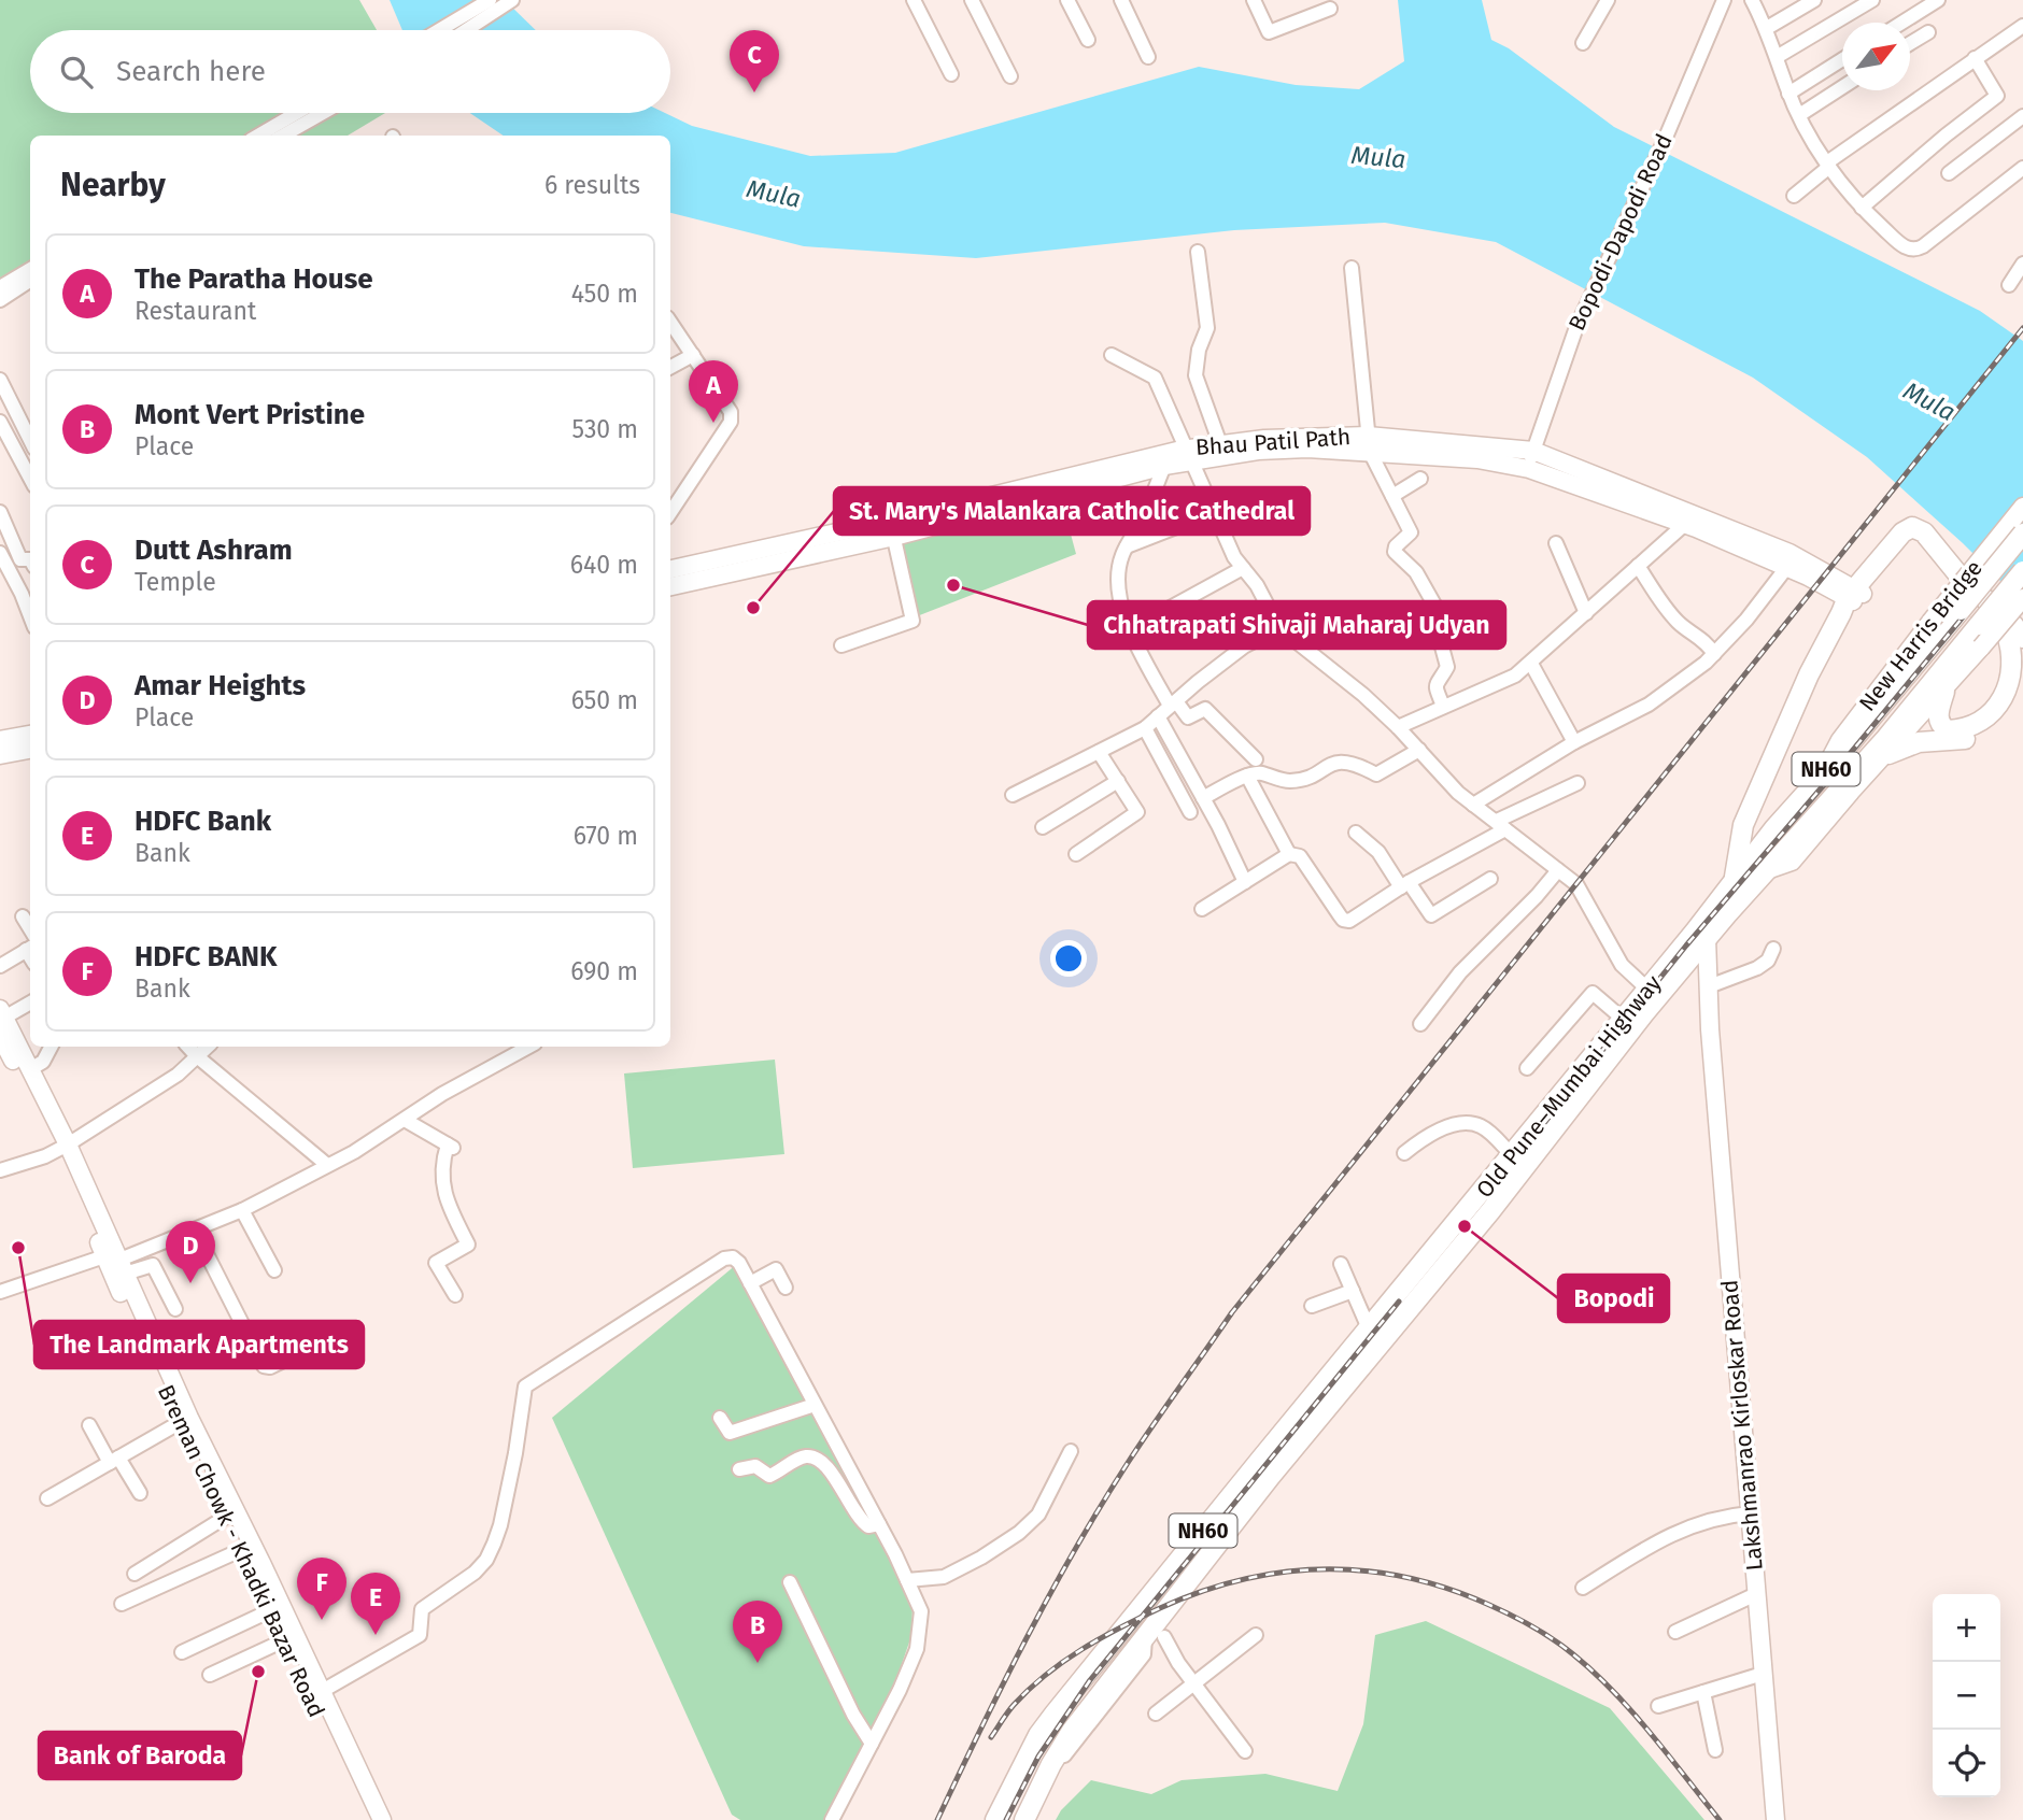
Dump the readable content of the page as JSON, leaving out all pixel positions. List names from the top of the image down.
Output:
{
  "streets": {
    "highway": ["NH60", "Old Pune–Mumbai Highway"],
    "main road": [
      "Bhau Patil Path",
      "New Harris Bridge",
      "Lakshmanrao Kirloskar Road",
      "Breman Chowk - Khadki Bazar Road"
    ],
    "street": ["Bopodi-Dapodi Road"]
  },
  "crossings": [
    ["Bopodi-Dapodi Road", "Bhau Patil Path"],
    ["New Harris Bridge", "Old Pune–Mumbai Highway"],
    ["NH60", "Old Pune–Mumbai Highway"],
    ["NH60", "Lakshmanrao Kirloskar Road"],
    ["Old Pune–Mumbai Highway", "Lakshmanrao Kirloskar Road"]
  ],
  "water": ["Mula"],
  "places": [
    "Chhatrapati Shivaji Maharaj Udyan",
    "St. Mary's Malankara Catholic Cathedral",
    "Bopodi",
    "The Landmark Apartments",
    "Bank of Baroda"
  ],
  "north": "top right",
  "page": {
    "pins": [
      "C",
      "A",
      "D",
      "F",
      "E",
      "B"
    ],
    "search": "Search here",
    "heading": ["Nearby", "6 results"],
    "list": [
      {
        "mark": "A",
        "name": "The Paratha House",
        "note": "Restaurant",
        "value": "450 m"
      },
      {
        "mark": "B",
        "name": "Mont Vert Pristine",
        "note": "Place",
        "value": "530 m"
      },
      {
        "mark": "C",
        "name": "Dutt Ashram",
        "note": "Temple",
        "value": "640 m"
      },
      {
        "mark": "D",
        "name": "Amar Heights",
        "note": "Place",
        "value": "650 m"
      },
      {
        "mark": "E",
        "name": "HDFC Bank",
        "note": "Bank",
        "value": "670 m"
      },
      {
        "mark": "F",
        "name": "HDFC BANK",
        "note": "Bank",
        "value": "690 m"
      }
    ],
    "map_buttons": ["+", "−"]
  }
}
